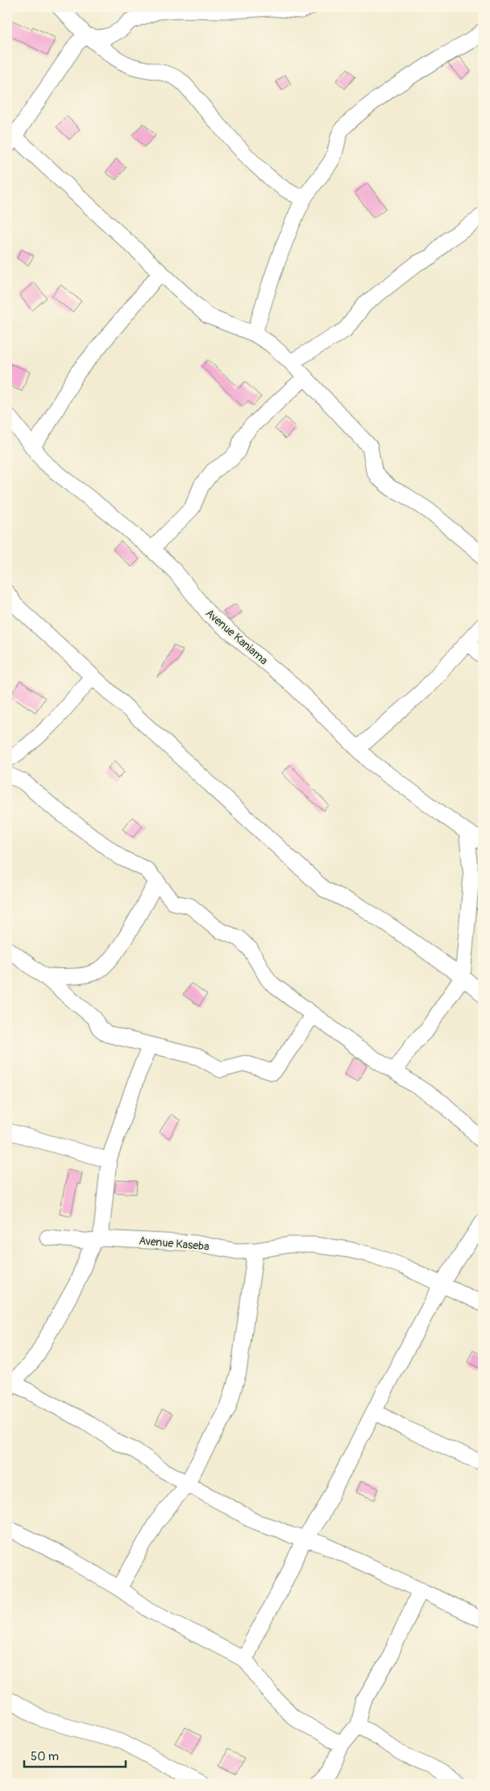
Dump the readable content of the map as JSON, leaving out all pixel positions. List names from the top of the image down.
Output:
{
  "streets": {
    "street": ["Avenue Kaniama", "Avenue Kaseba"]
  },
  "scale_bar": "50 m"
}
